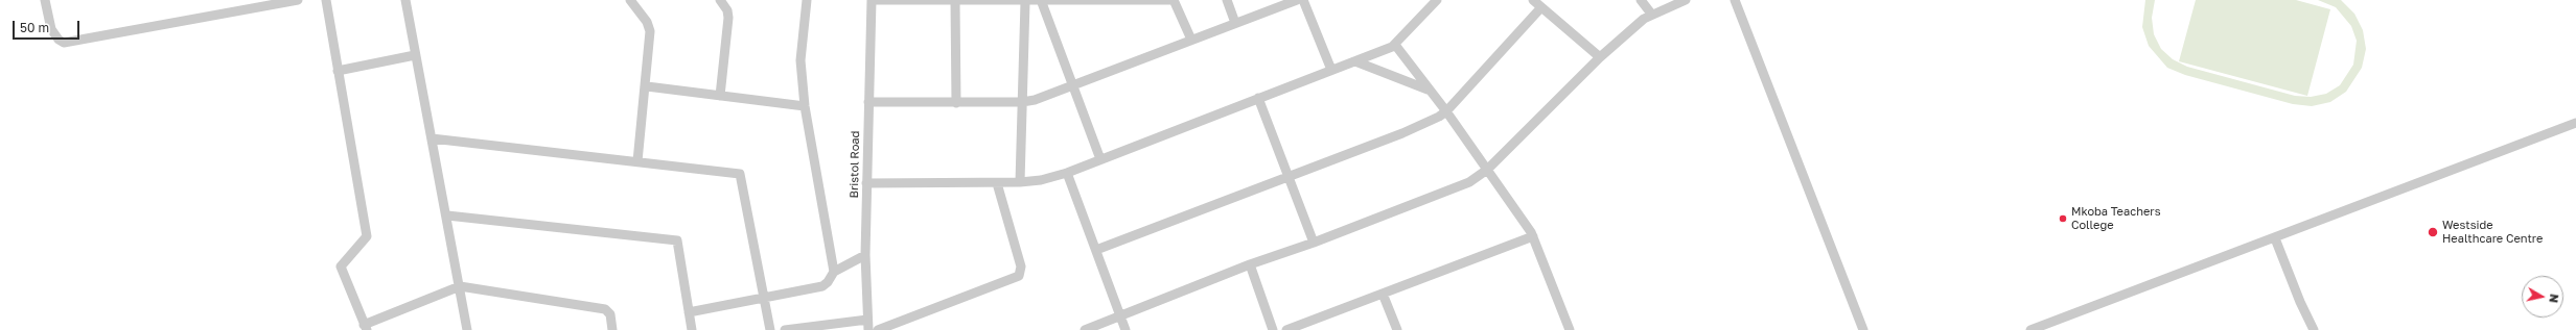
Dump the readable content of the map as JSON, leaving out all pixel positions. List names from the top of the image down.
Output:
{
  "streets": {
    "street": ["Bristol Road"]
  },
  "places": ["Mkoba Teachers College", "Westside Healthcare Centre"],
  "scale_bar": "50 m",
  "north": "right"
}
